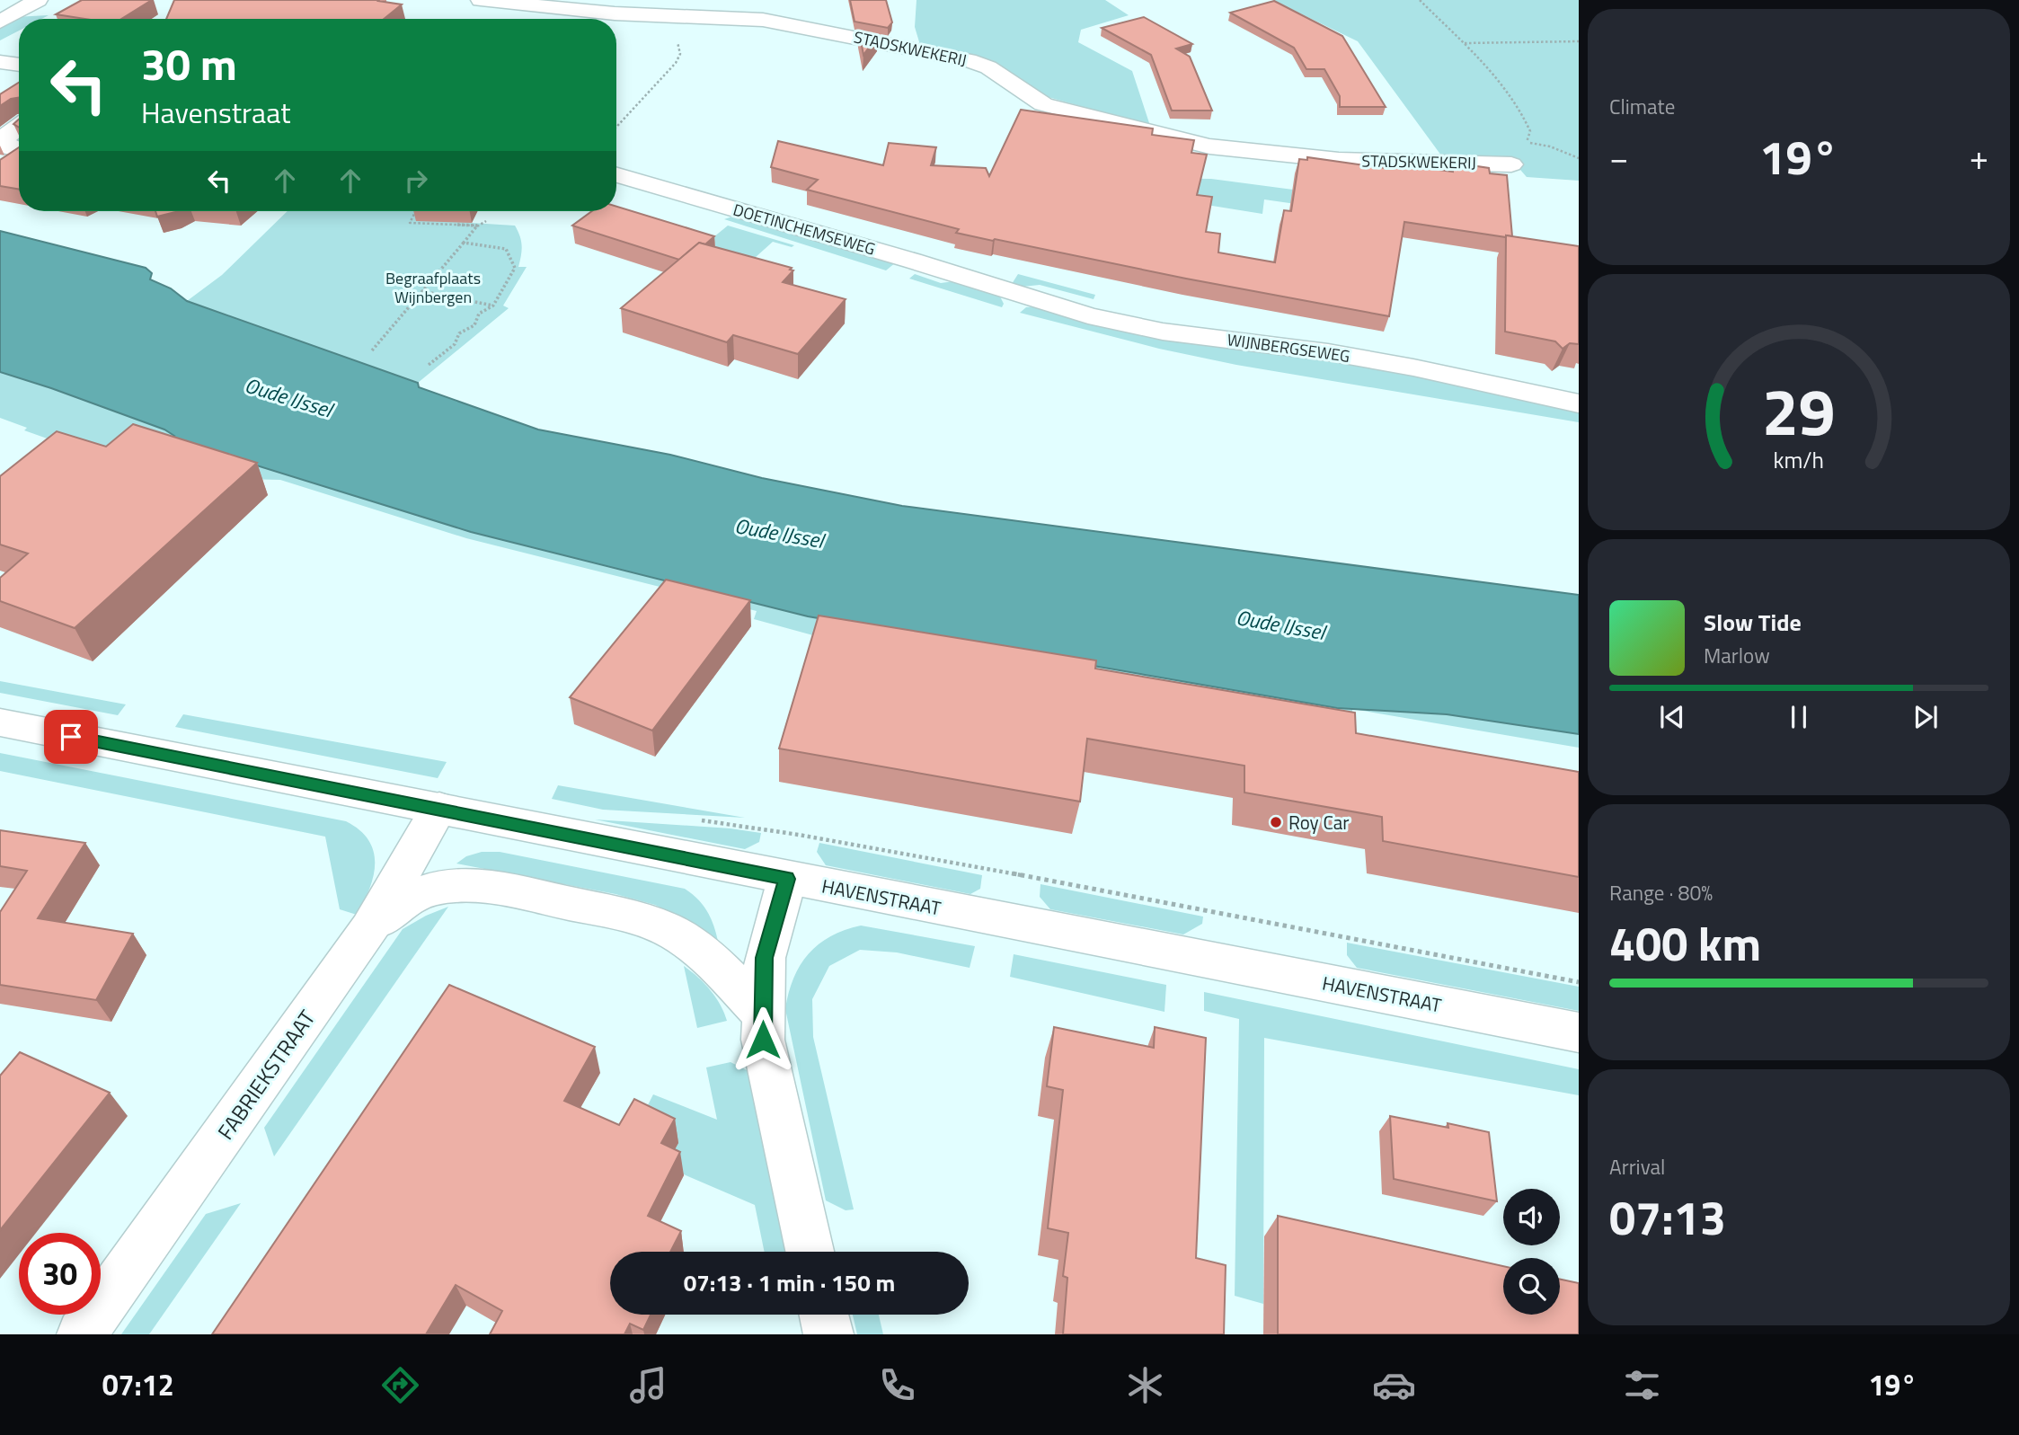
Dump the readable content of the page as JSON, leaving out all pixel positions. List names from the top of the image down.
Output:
{
  "streets": {
    "street": [
      "STADSKWEKERIJ",
      "DOETINCHEMSEWEG",
      "WIJNBERGSEWEG",
      "HAVENSTRAAT",
      "FABRIEKSTRAAT"
    ]
  },
  "crossings": [
    ["DOETINCHEMSEWEG", "WIJNBERGSEWEG"],
    ["HAVENSTRAAT", "FABRIEKSTRAAT"]
  ],
  "water": ["Oude IJssel"],
  "parks": ["Begraafplaats Wijnbergen"],
  "places": ["Roy Car"],
  "page": {
    "tile": [
      "Climate",
      ["Range · 80%", "400 km"],
      ["Arrival", "07:13"]
    ],
    "turn": ["30 m", "Havenstraat"],
    "heat": ["−", "19°", "+"],
    "song": ["Slow Tide", "Marlow"],
    "limit": "30",
    "trip": "07:13 · 1 min · 150 m",
    "tabs": ["07:12", "19°"],
    "gauge": ["29", "km/h"]
  }
}
